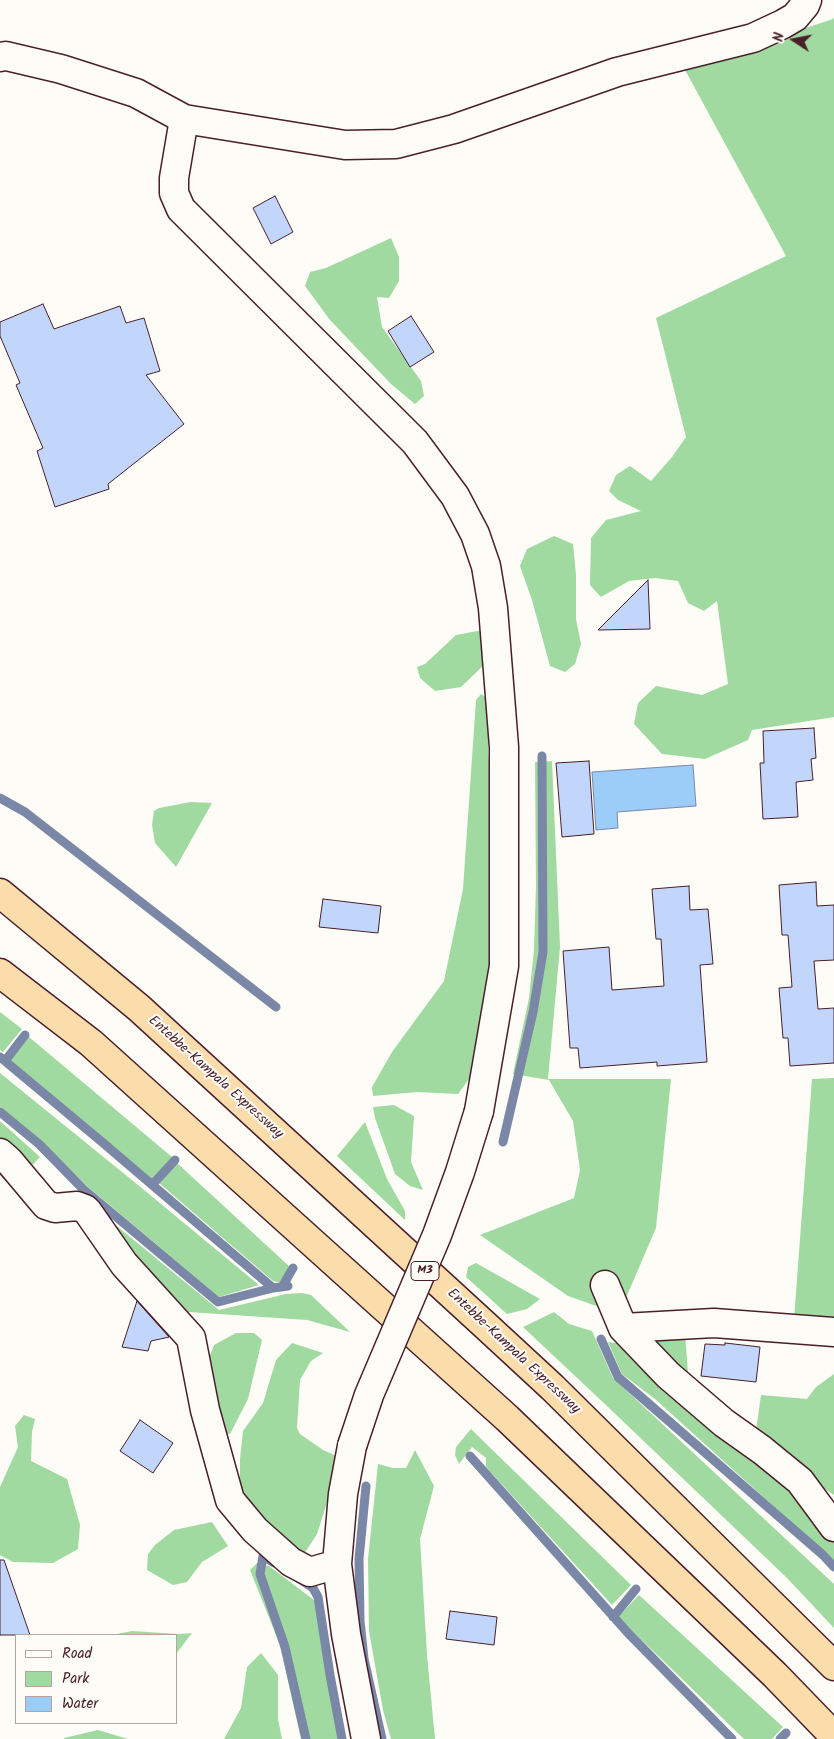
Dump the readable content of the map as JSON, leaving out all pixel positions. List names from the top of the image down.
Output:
{
  "streets": {
    "highway": ["Entebbe-Kampala Expressway", "M3"]
  },
  "legend": ["Road", "Park", "Water"],
  "north": "left"
}
